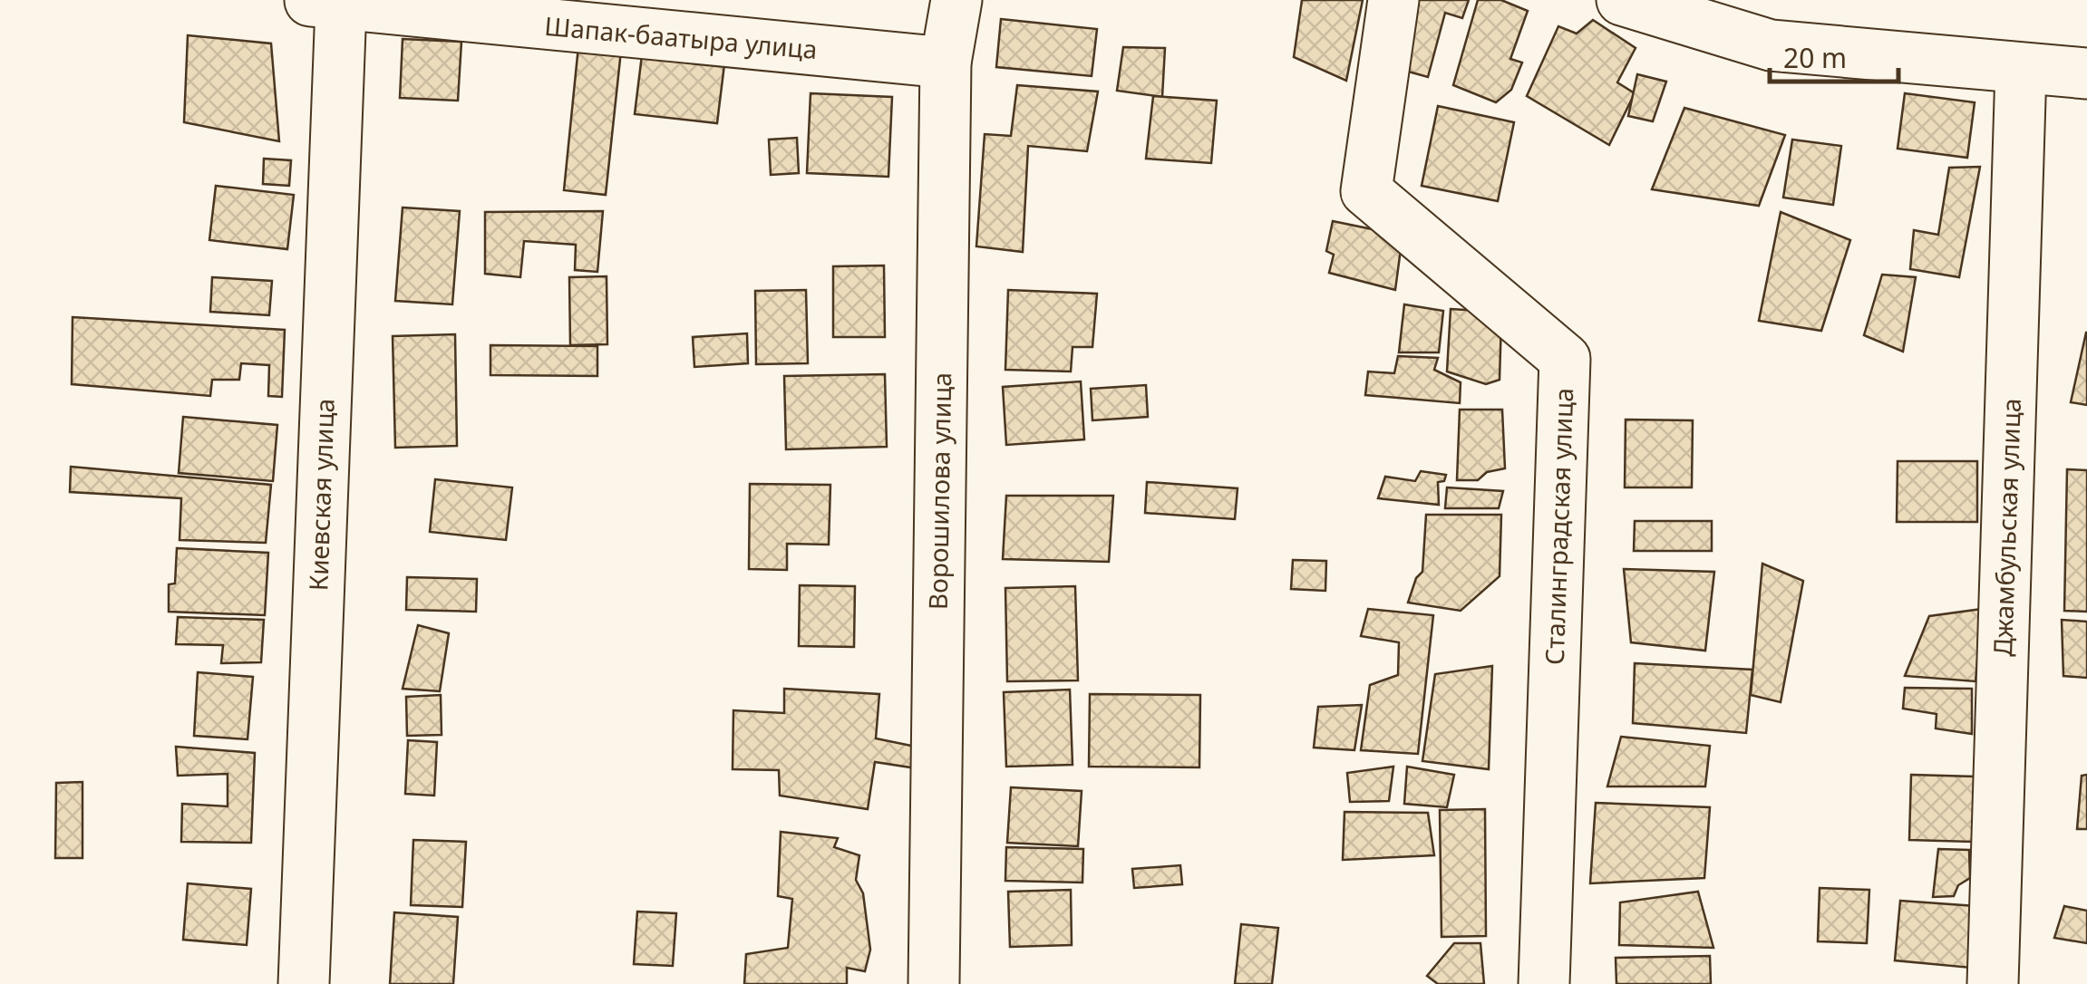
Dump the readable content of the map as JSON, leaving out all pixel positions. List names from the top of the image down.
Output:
{
  "streets": {
    "street": [
      "Шапак-баатыра улица",
      "Ворошилова улица",
      "Киевская улица",
      "Сталинградская улица",
      "Джамбульская улица"
    ]
  },
  "crossings": [
    ["Шапак-баатыра улица", "Ворошилова улица"],
    ["Шапак-баатыра улица", "Киевская улица"]
  ],
  "scale_bar": "20 m"
}
